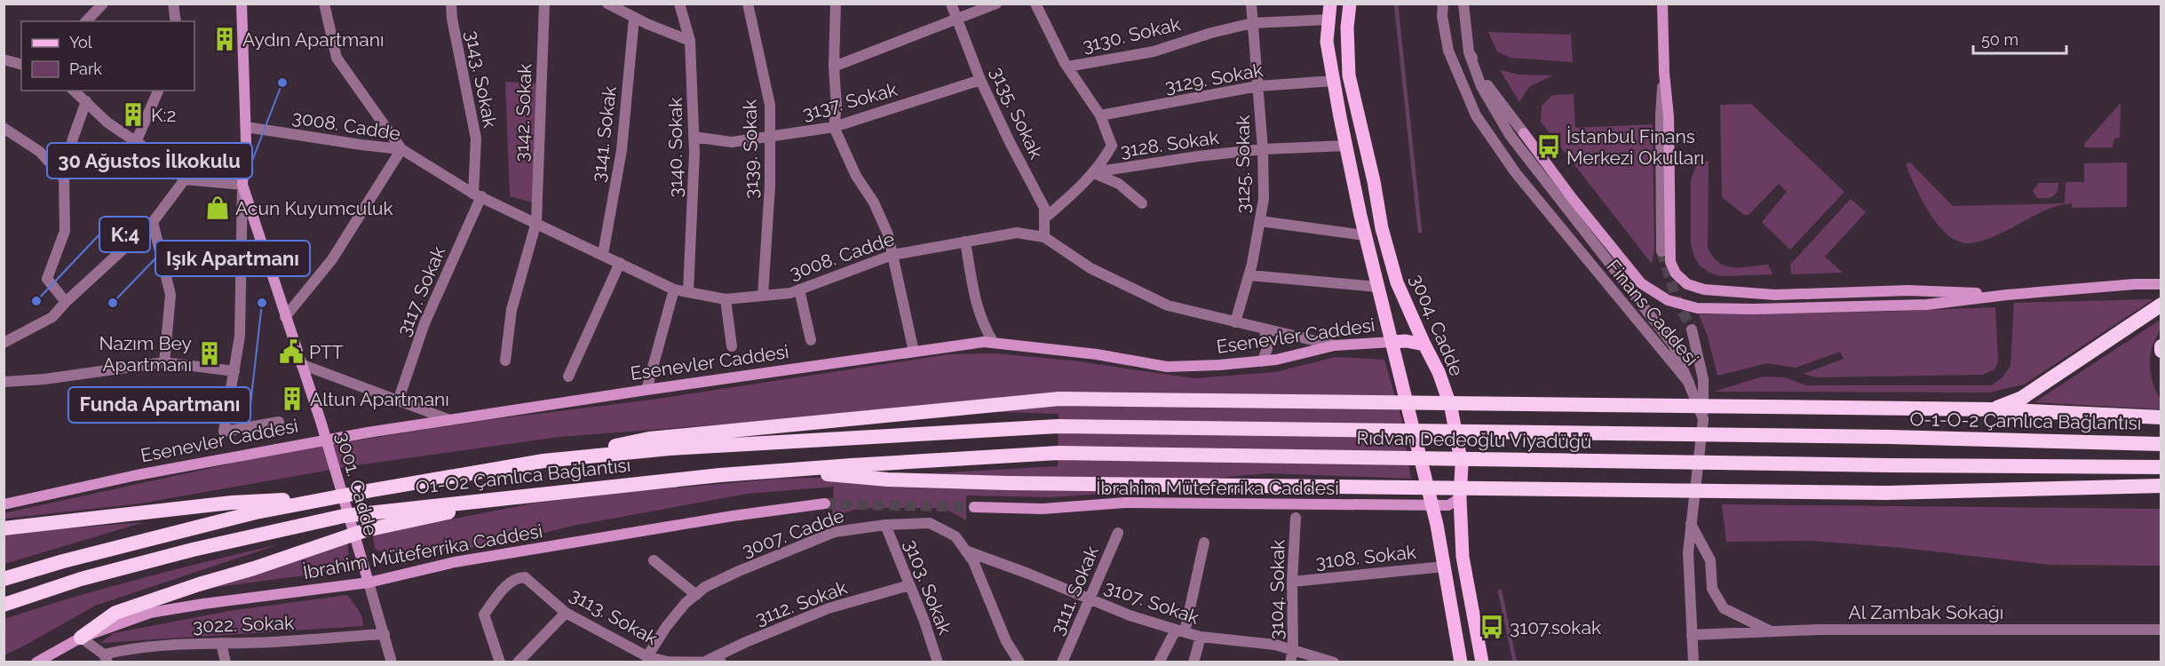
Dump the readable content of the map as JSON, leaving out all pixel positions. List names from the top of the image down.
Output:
{
  "streets": {
    "highway": ["O-1-O-2 Çamlıca Bağlantısı", "Rıdvan Dedeoğlu Viyadüğü", "O1-O2 Çamlıca Bağlantısı"],
    "main road": [
      "3004. Cadde",
      "Esenevler Caddesi",
      "3001. Cadde",
      "İbrahim Müteferrika Caddesi"
    ],
    "street": [
      "3130. Sokak",
      "3129. Sokak",
      "3143. Sokak",
      "3137. Sokak",
      "3142. Sokak",
      "3135. Sokak",
      "3008. Cadde",
      "3141. Sokak",
      "3128. Sokak",
      "3140. Sokak",
      "3139. Sokak",
      "3125. Sokak",
      "3117. Sokak",
      "Finans Caddesi",
      "3007. Cadde",
      "3108. Sokak",
      "3103. Sokak",
      "3104. Sokak",
      "3111. Sokak",
      "3107. Sokak",
      "3112. Sokak",
      "Al Zambak Sokağı",
      "3113. Sokak",
      "3022. Sokak"
    ]
  },
  "crossings": [
    ["3130. Sokak", "3125. Sokak"],
    ["3129. Sokak", "3125. Sokak"],
    ["3143. Sokak", "3008. Cadde"],
    ["3143. Sokak", "3117. Sokak"],
    ["3137. Sokak", "3135. Sokak"],
    ["3137. Sokak", "3140. Sokak"],
    ["3137. Sokak", "3139. Sokak"],
    ["3142. Sokak", "3008. Cadde"],
    ["3135. Sokak", "3008. Cadde"],
    ["3008. Cadde", "3141. Sokak"],
    ["3008. Cadde", "3140. Sokak"],
    ["3008. Cadde", "3139. Sokak"],
    ["3008. Cadde", "3125. Sokak"],
    ["3008. Cadde", "3117. Sokak"],
    ["3008. Cadde", "Esenevler Caddesi"],
    ["3008. Cadde", "3001. Cadde"],
    ["3128. Sokak", "3125. Sokak"],
    ["3004. Cadde", "Esenevler Caddesi"],
    ["3004. Cadde", "İbrahim Müteferrika Caddesi"],
    ["O-1-O-2 Çamlıca Bağlantısı", "Rıdvan Dedeoğlu Viyadüğü"],
    ["Rıdvan Dedeoğlu Viyadüğü", "O1-O2 Çamlıca Bağlantısı"],
    ["3001. Cadde", "İbrahim Müteferrika Caddesi"],
    ["3001. Cadde", "3022. Sokak"],
    ["İbrahim Müteferrika Caddesi", "3022. Sokak"],
    ["3007. Cadde", "3103. Sokak"],
    ["3007. Cadde", "3107. Sokak"],
    ["3007. Cadde", "3113. Sokak"],
    ["3108. Sokak", "3104. Sokak"],
    ["3103. Sokak", "3112. Sokak"],
    ["3104. Sokak", "3107. Sokak"],
    ["3111. Sokak", "3107. Sokak"],
    ["3112. Sokak", "3113. Sokak"]
  ],
  "places": {
    "building": [
      "Aydın Apartmanı",
      "K:2",
      "Nazım Bey Apartmanı",
      "Altun Apartmanı"
    ],
    "other": [
      "30 Ağustos İlkokulu",
      "K:4",
      "Işık Apartmanı",
      "Funda Apartmanı"
    ],
    "bus stop": ["İstanbul Finans Merkezi Okulları", "3107.sokak"],
    "shop": ["Acun Kuyumculuk"],
    "public building": ["PTT"]
  },
  "legend": ["Yol", "Park"],
  "scale_bar": "50 m"
}
